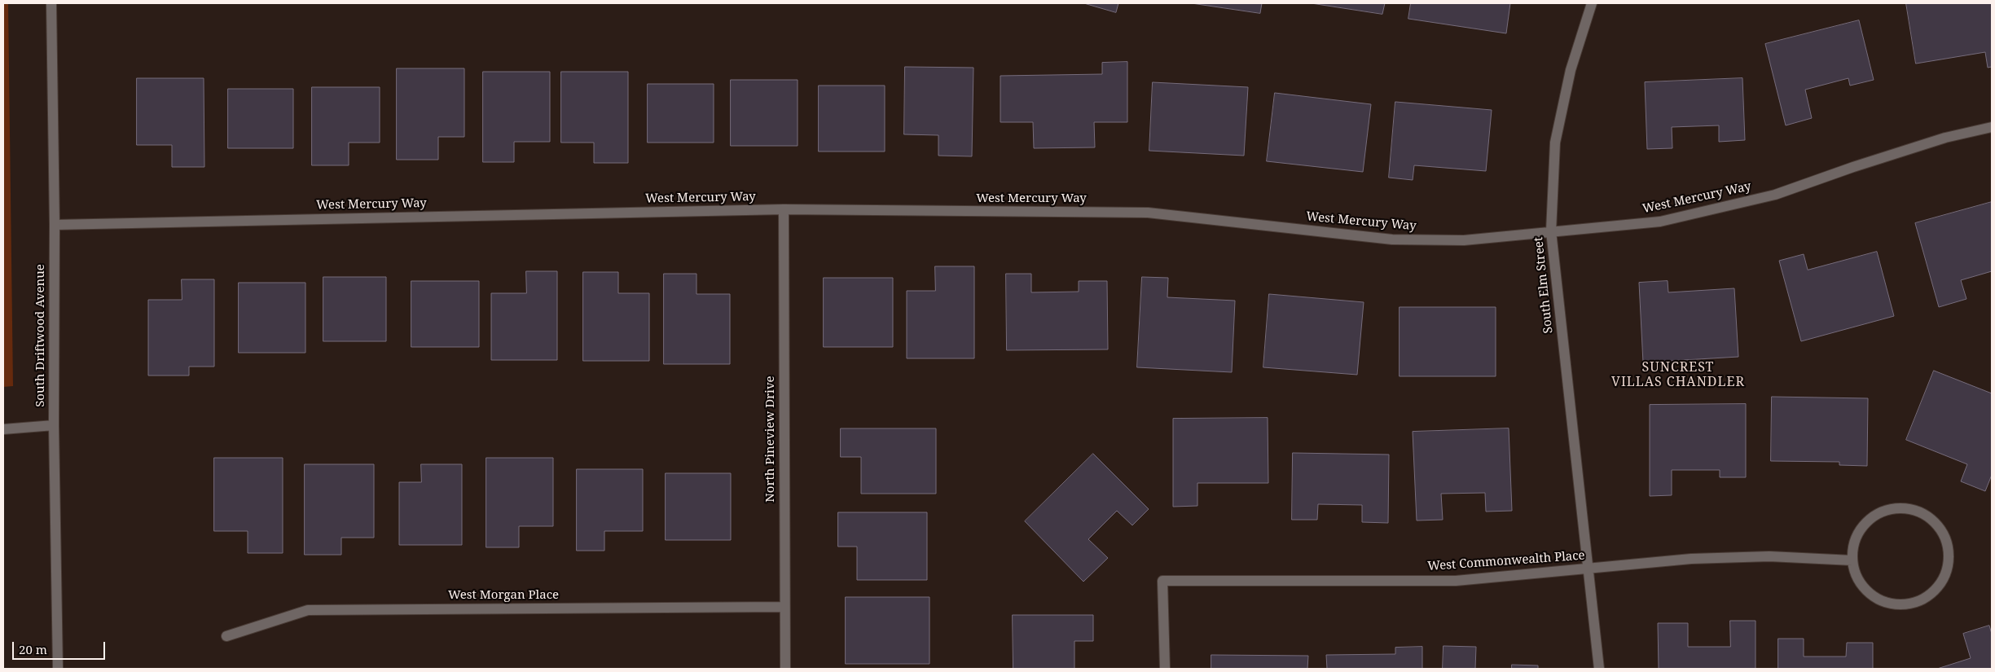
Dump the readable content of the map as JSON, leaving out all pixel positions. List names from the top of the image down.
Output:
{
  "streets": {
    "street": [
      "West Mercury Way",
      "South Elm Street",
      "South Driftwood Avenue",
      "North Pineview Drive",
      "West Commonwealth Place",
      "West Morgan Place"
    ]
  },
  "crossings": [
    ["West Mercury Way", "South Elm Street"],
    ["West Mercury Way", "South Driftwood Avenue"],
    ["West Mercury Way", "North Pineview Drive"],
    ["South Elm Street", "West Commonwealth Place"],
    ["North Pineview Drive", "West Morgan Place"]
  ],
  "districts": ["SUNCREST VILLAS CHANDLER"],
  "scale_bar": "20 m"
}
